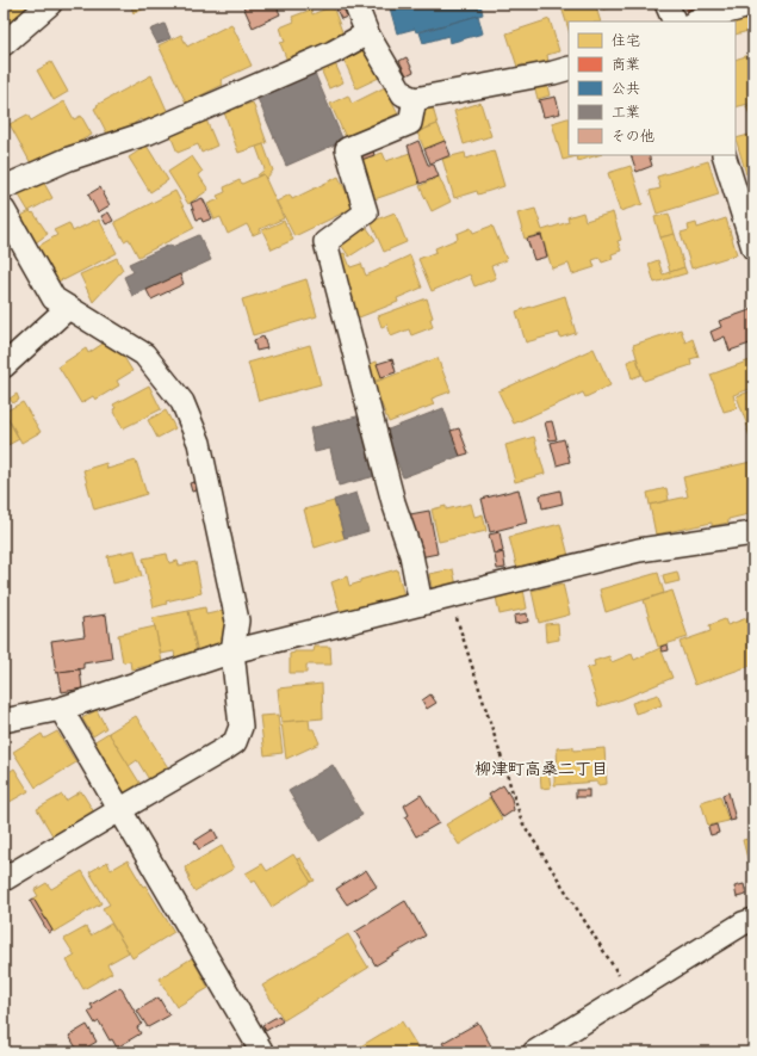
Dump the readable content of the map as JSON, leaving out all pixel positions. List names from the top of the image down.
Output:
{
  "districts": ["柳津町高桑二丁目"],
  "legend": [
    "住宅",
    "商業",
    "公共",
    "工業",
    "その他"
  ]
}
